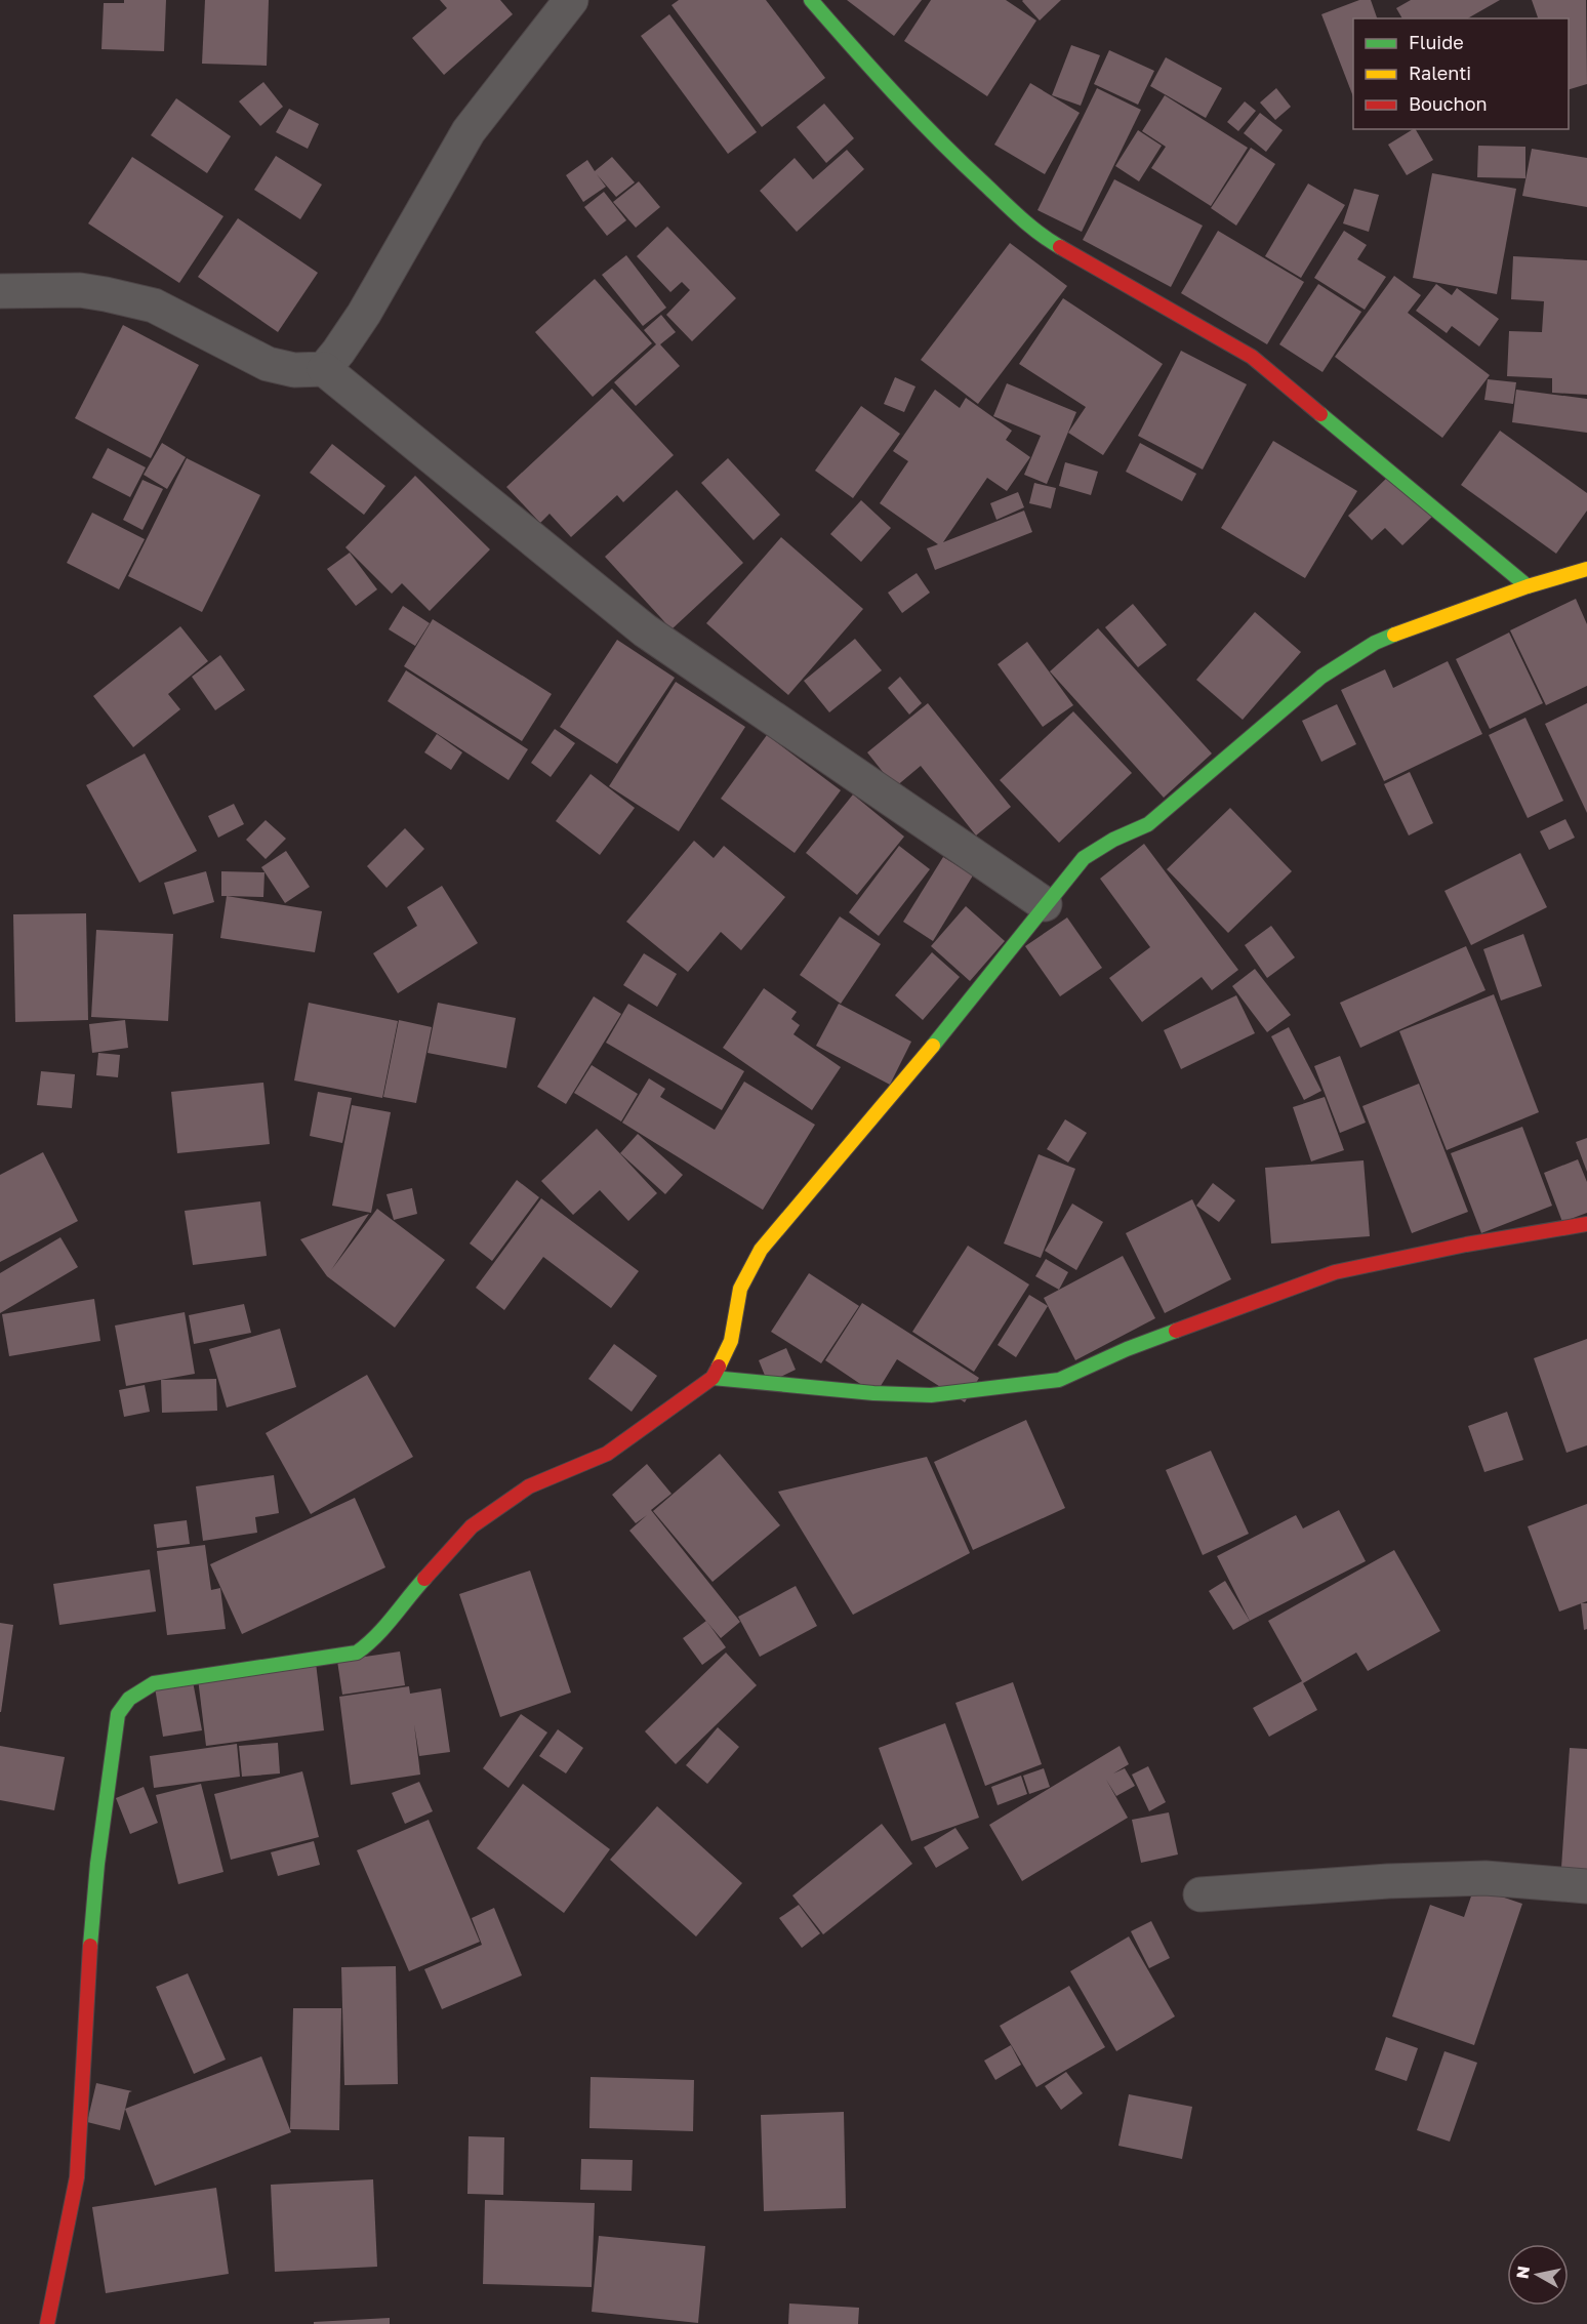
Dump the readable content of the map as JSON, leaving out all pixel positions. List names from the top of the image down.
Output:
{
  "legend": ["Fluide", "Ralenti", "Bouchon"],
  "north": "left"
}
